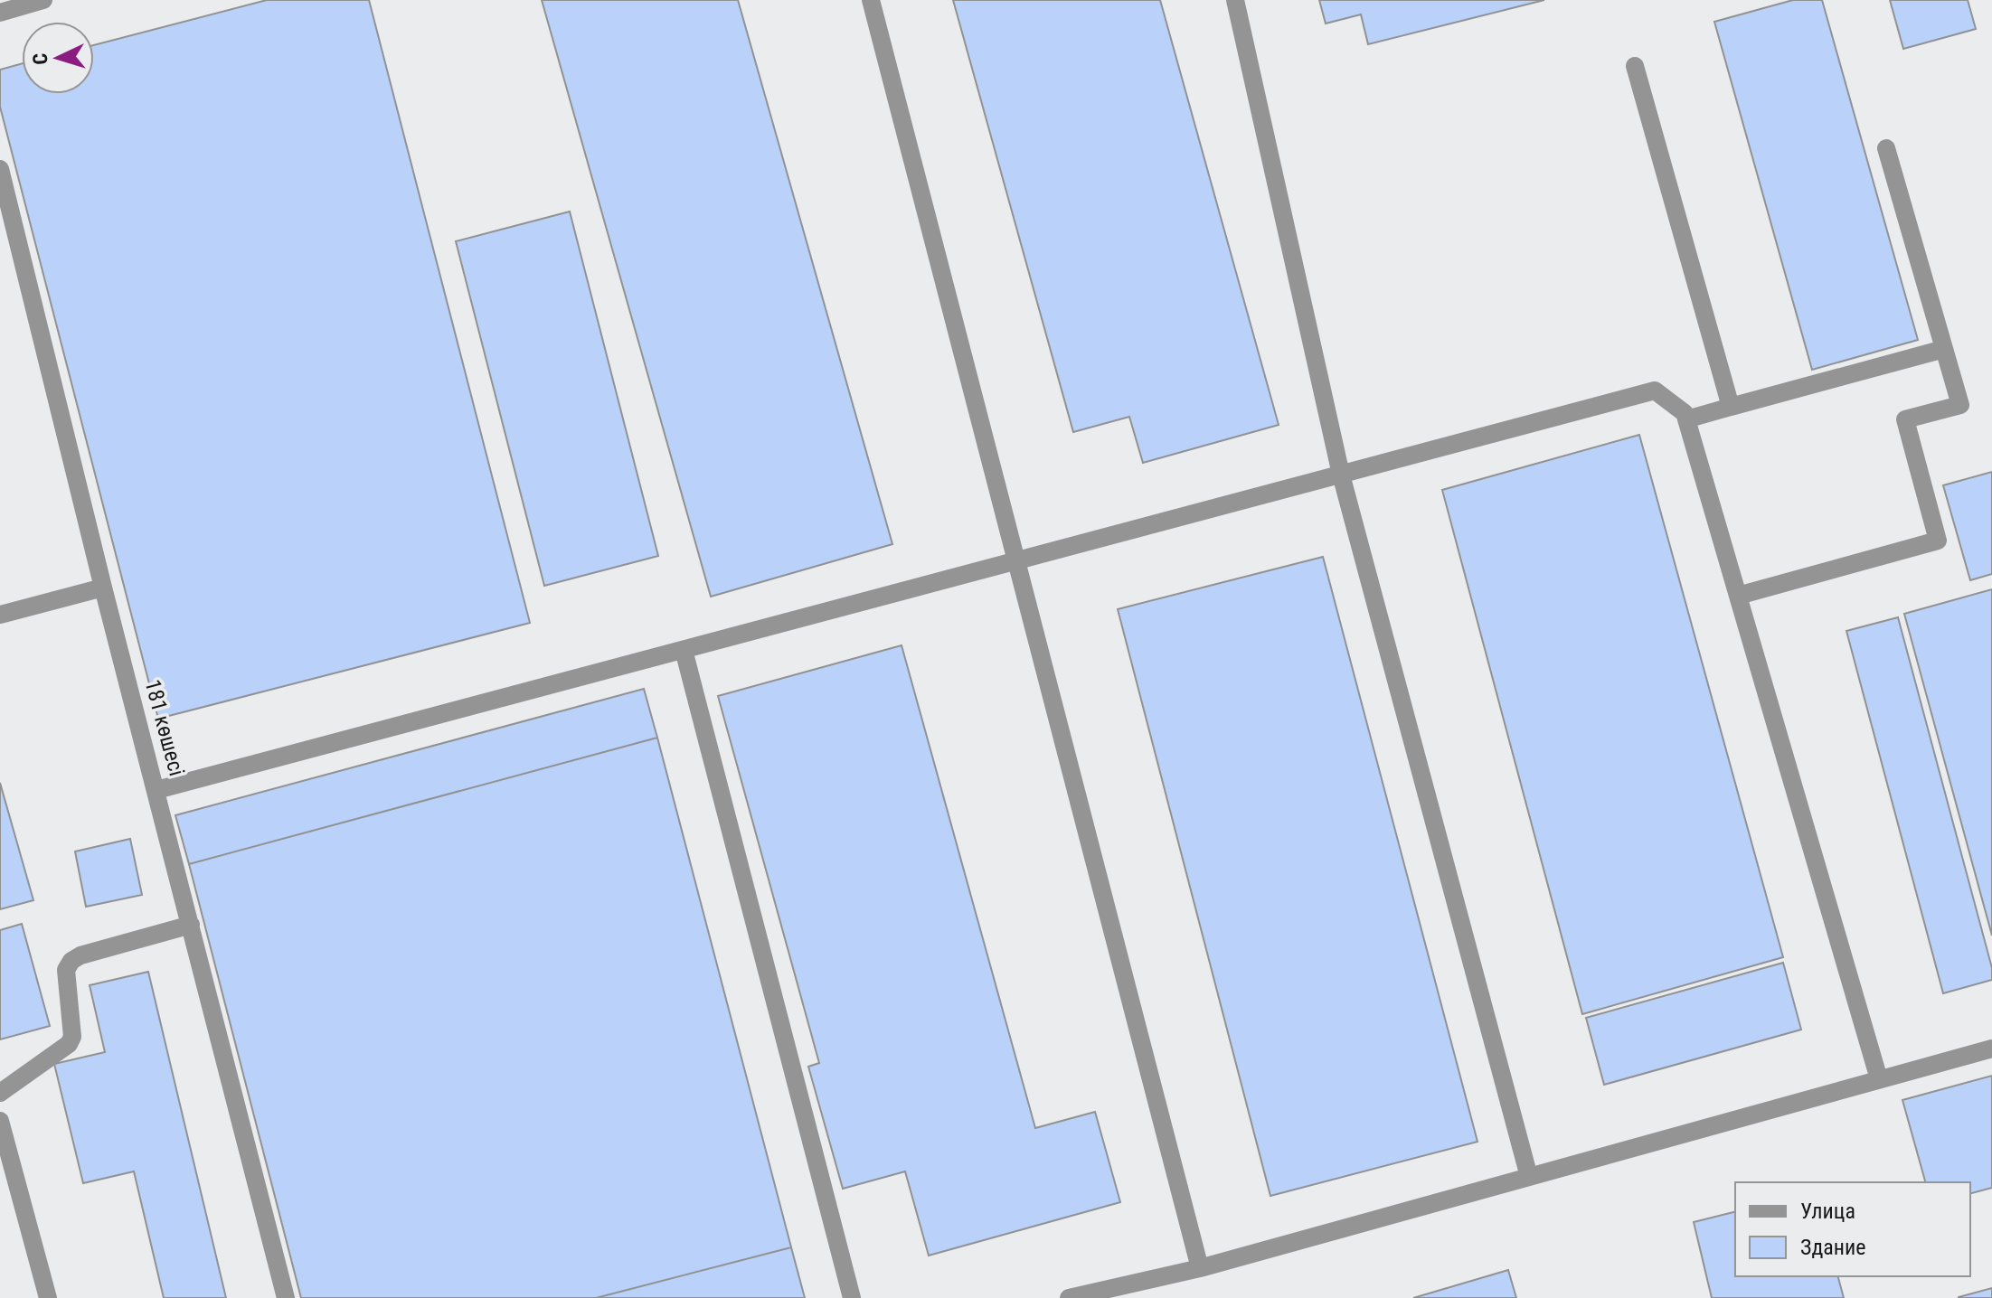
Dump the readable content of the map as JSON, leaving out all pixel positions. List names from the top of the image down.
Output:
{
  "streets": {
    "street": ["181 көшесі"]
  },
  "legend": ["Улица", "Здание"],
  "north": "left"
}
